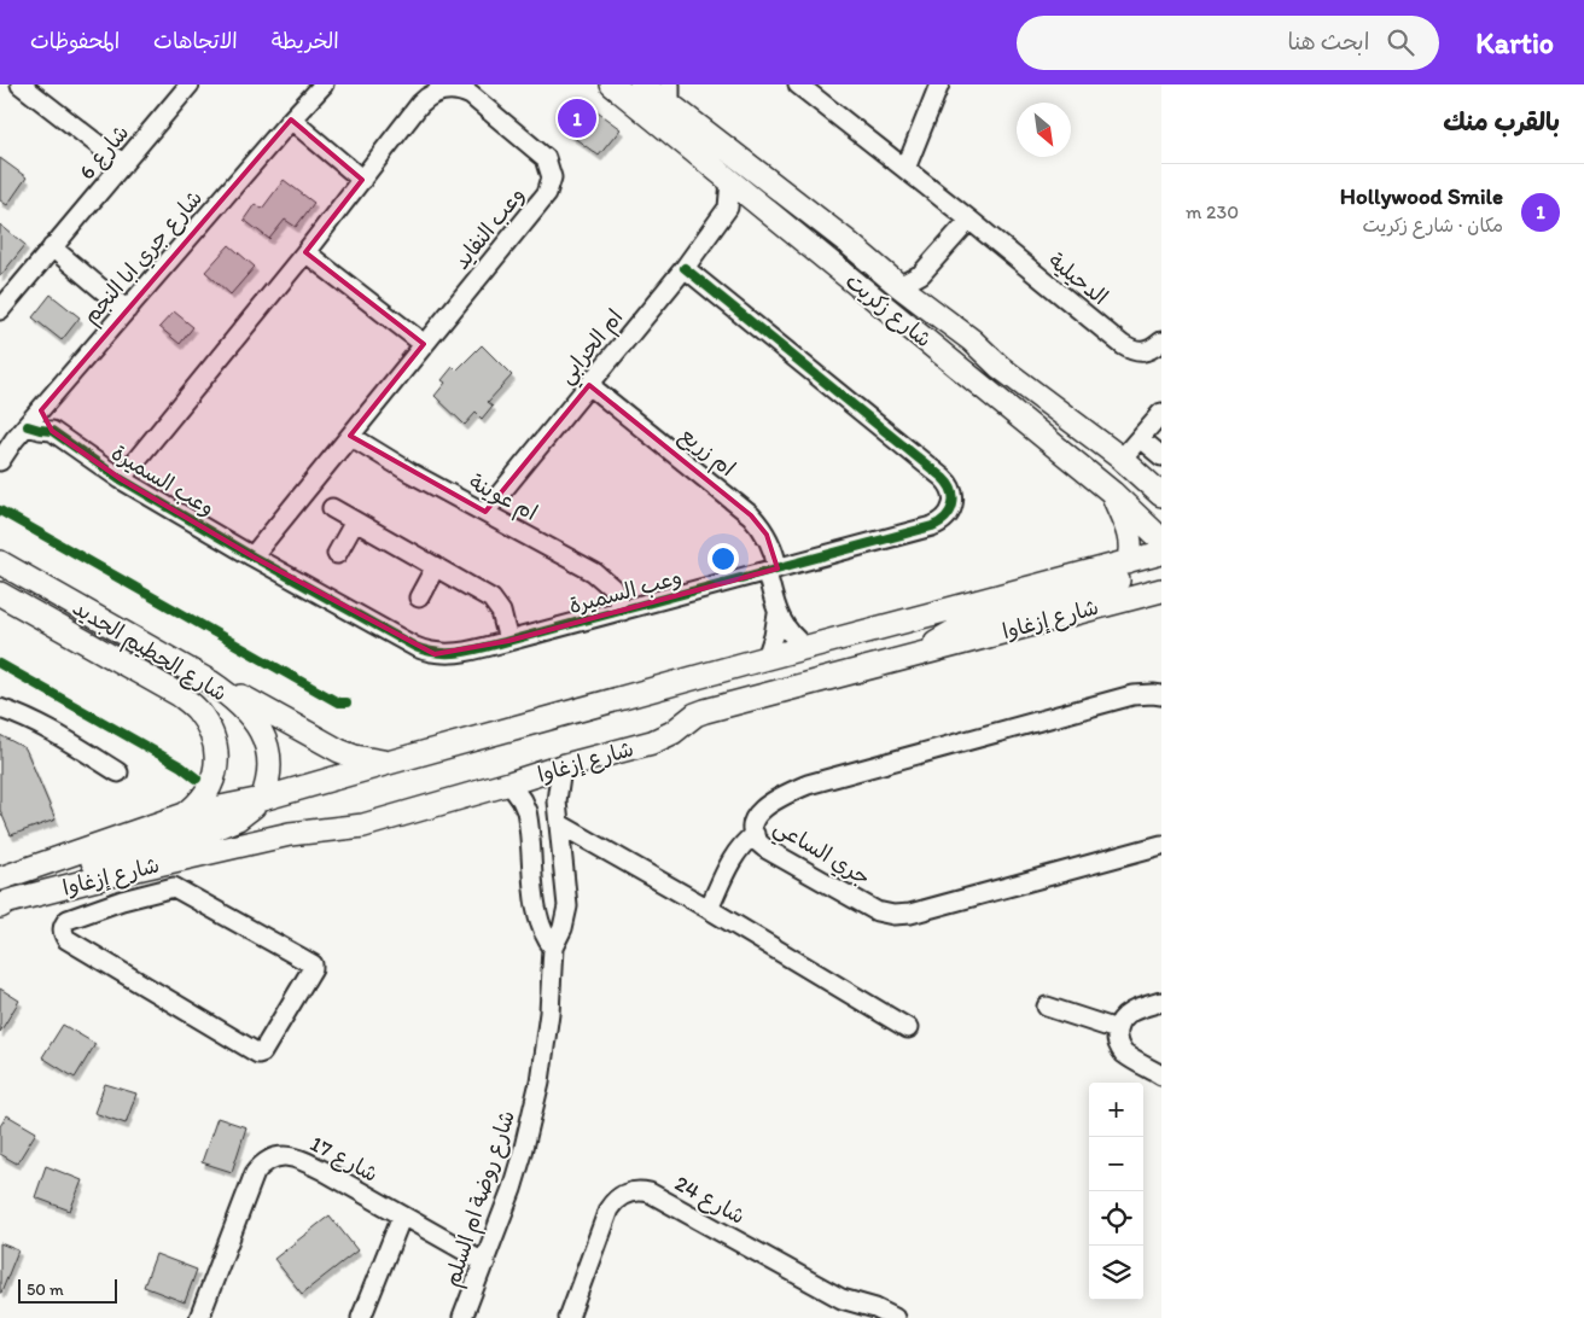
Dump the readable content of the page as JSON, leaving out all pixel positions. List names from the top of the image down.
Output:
{
  "streets": {
    "main road": ["شارع زكريت", "شارع إزغاوا", "شارع الحطيم الجديد"],
    "street": [
      "شارع 6",
      "وعب النفايد",
      "شارع جري ابا النجم",
      "الدحيلية",
      "ام الحرابي",
      "ام زريع",
      "وعب السميرة",
      "ام عوينة",
      "جري الساعي",
      "شارع 17",
      "شارع روضة ام السلم",
      "شارع 24"
    ]
  },
  "crossings": [
    ["وعب النفايد", "وعب السميرة"],
    ["وعب النفايد", "ام عوينة"],
    ["شارع جري ابا النجم", "وعب السميرة"],
    ["ام الحرابي", "ام زريع"],
    ["ام الحرابي", "وعب السميرة"],
    ["ام الحرابي", "ام عوينة"],
    ["ام زريع", "وعب السميرة"],
    ["وعب السميرة", "ام عوينة"],
    ["شارع إزغاوا", "شارع الحطيم الجديد"],
    ["شارع إزغاوا", "شارع روضة ام السلم"],
    ["شارع 17", "شارع روضة ام السلم"]
  ],
  "scale_bar": "50 m",
  "north": "bottom right",
  "page": {
    "header": "Kartio",
    "search": "ابحث هنا",
    "nav": ["الخريطة", "الاتجاهات", "المحفوظات"],
    "heading": "بالقرب منك",
    "pins": "1",
    "list": [
      {
        "mark": "1",
        "name": "Hollywood Smile",
        "note": "مكان · شارع زكريت",
        "value": "230 m"
      }
    ],
    "map_buttons": ["+", "−"],
    "scale": "50 m"
  }
}
